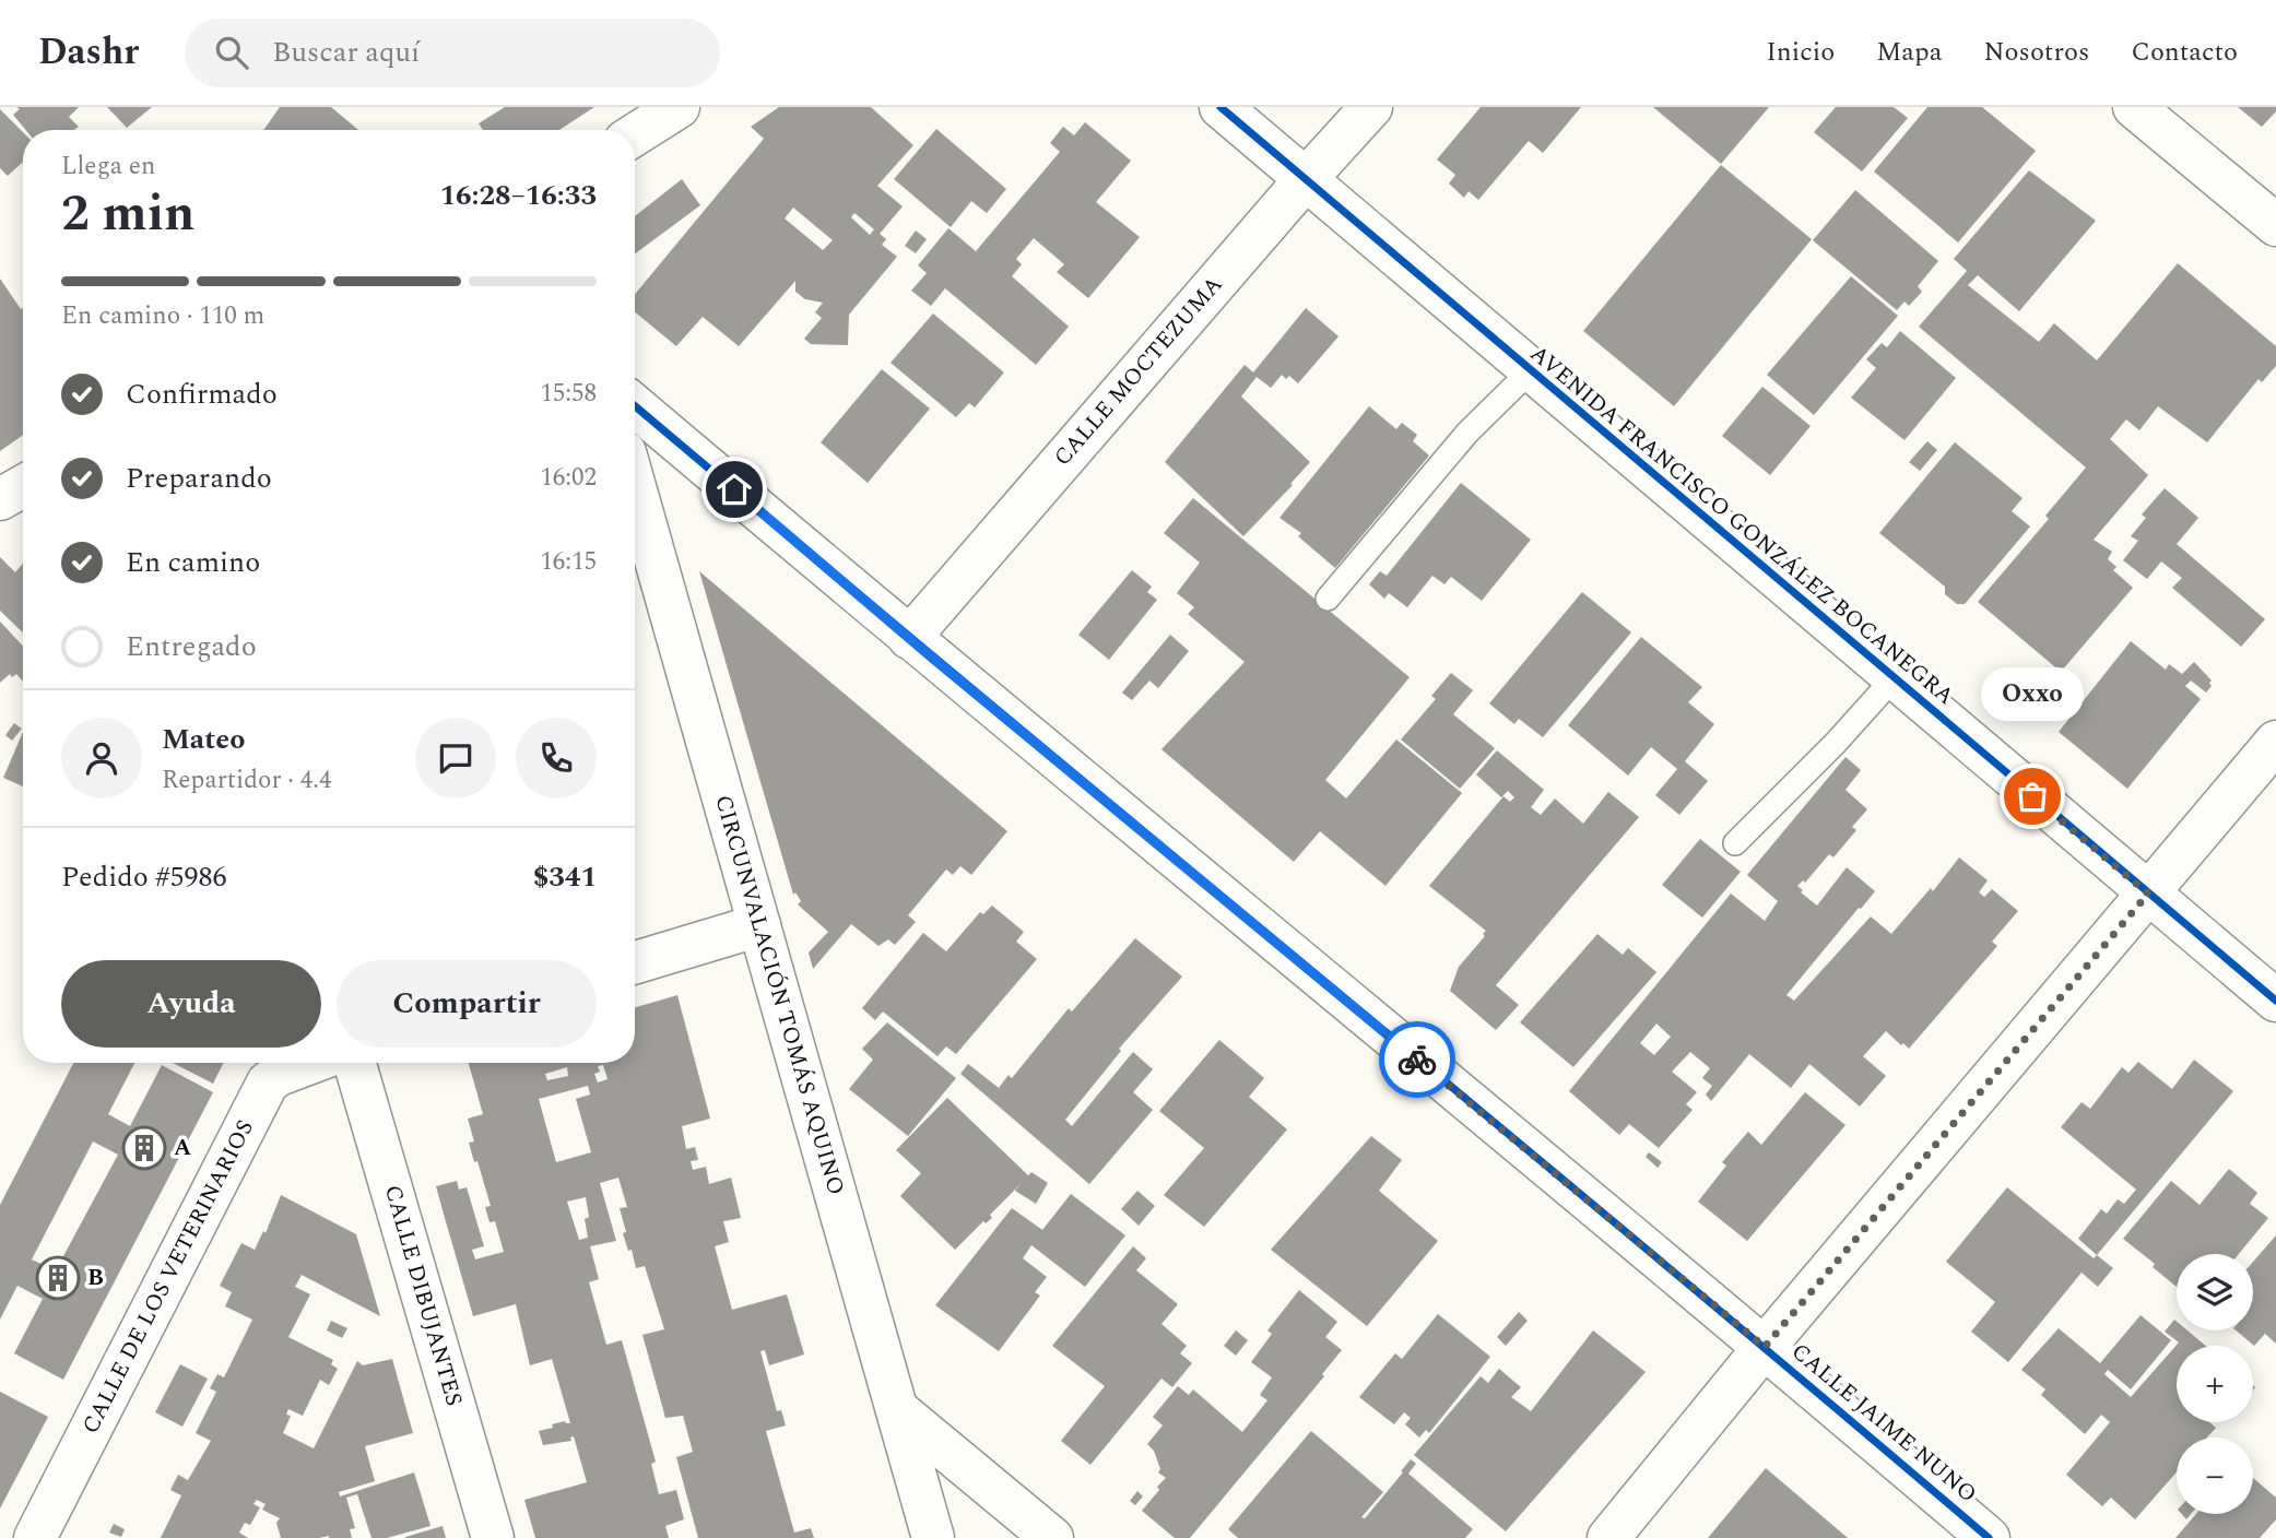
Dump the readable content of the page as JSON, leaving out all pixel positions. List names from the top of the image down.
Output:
{
  "streets": {
    "street": [
      "CALLE MOCTEZUMA",
      "AVENIDA FRANCISCO GONZÁLEZ BOCANEGRA",
      "CIRCUNVALACIÓN TOMÁS AQUINO",
      "CALLE DE LOS VETERINARIOS",
      "CALLE DIBUJANTES",
      "CALLE JAIME NUNO"
    ]
  },
  "crossings": [
    ["CALLE MOCTEZUMA", "AVENIDA FRANCISCO GONZÁLEZ BOCANEGRA"],
    ["CALLE MOCTEZUMA", "CALLE JAIME NUNO"]
  ],
  "places": {
    "other": ["Oxxo"],
    "building": ["A", "B"]
  },
  "page": {
    "header": "Dashr",
    "search": "Buscar aquí",
    "nav": [
      "Inicio",
      "Mapa",
      "Nosotros",
      "Contacto"
    ],
    "heading": ["2 min", "Llega en", "16:28–16:33"],
    "panel": [
      "Mateo",
      "Repartidor · 4.4",
      "Pedido #5986",
      "$341"
    ],
    "bar": "En camino · 110 m",
    "list": [
      ["Confirmado", "15:58"],
      ["Preparando", "16:02"],
      ["En camino", "16:15"],
      "Entregado"
    ],
    "bubble": "Oxxo",
    "buttons": ["Ayuda", "Compartir"],
    "map_buttons": ["+", "−"]
  }
}
